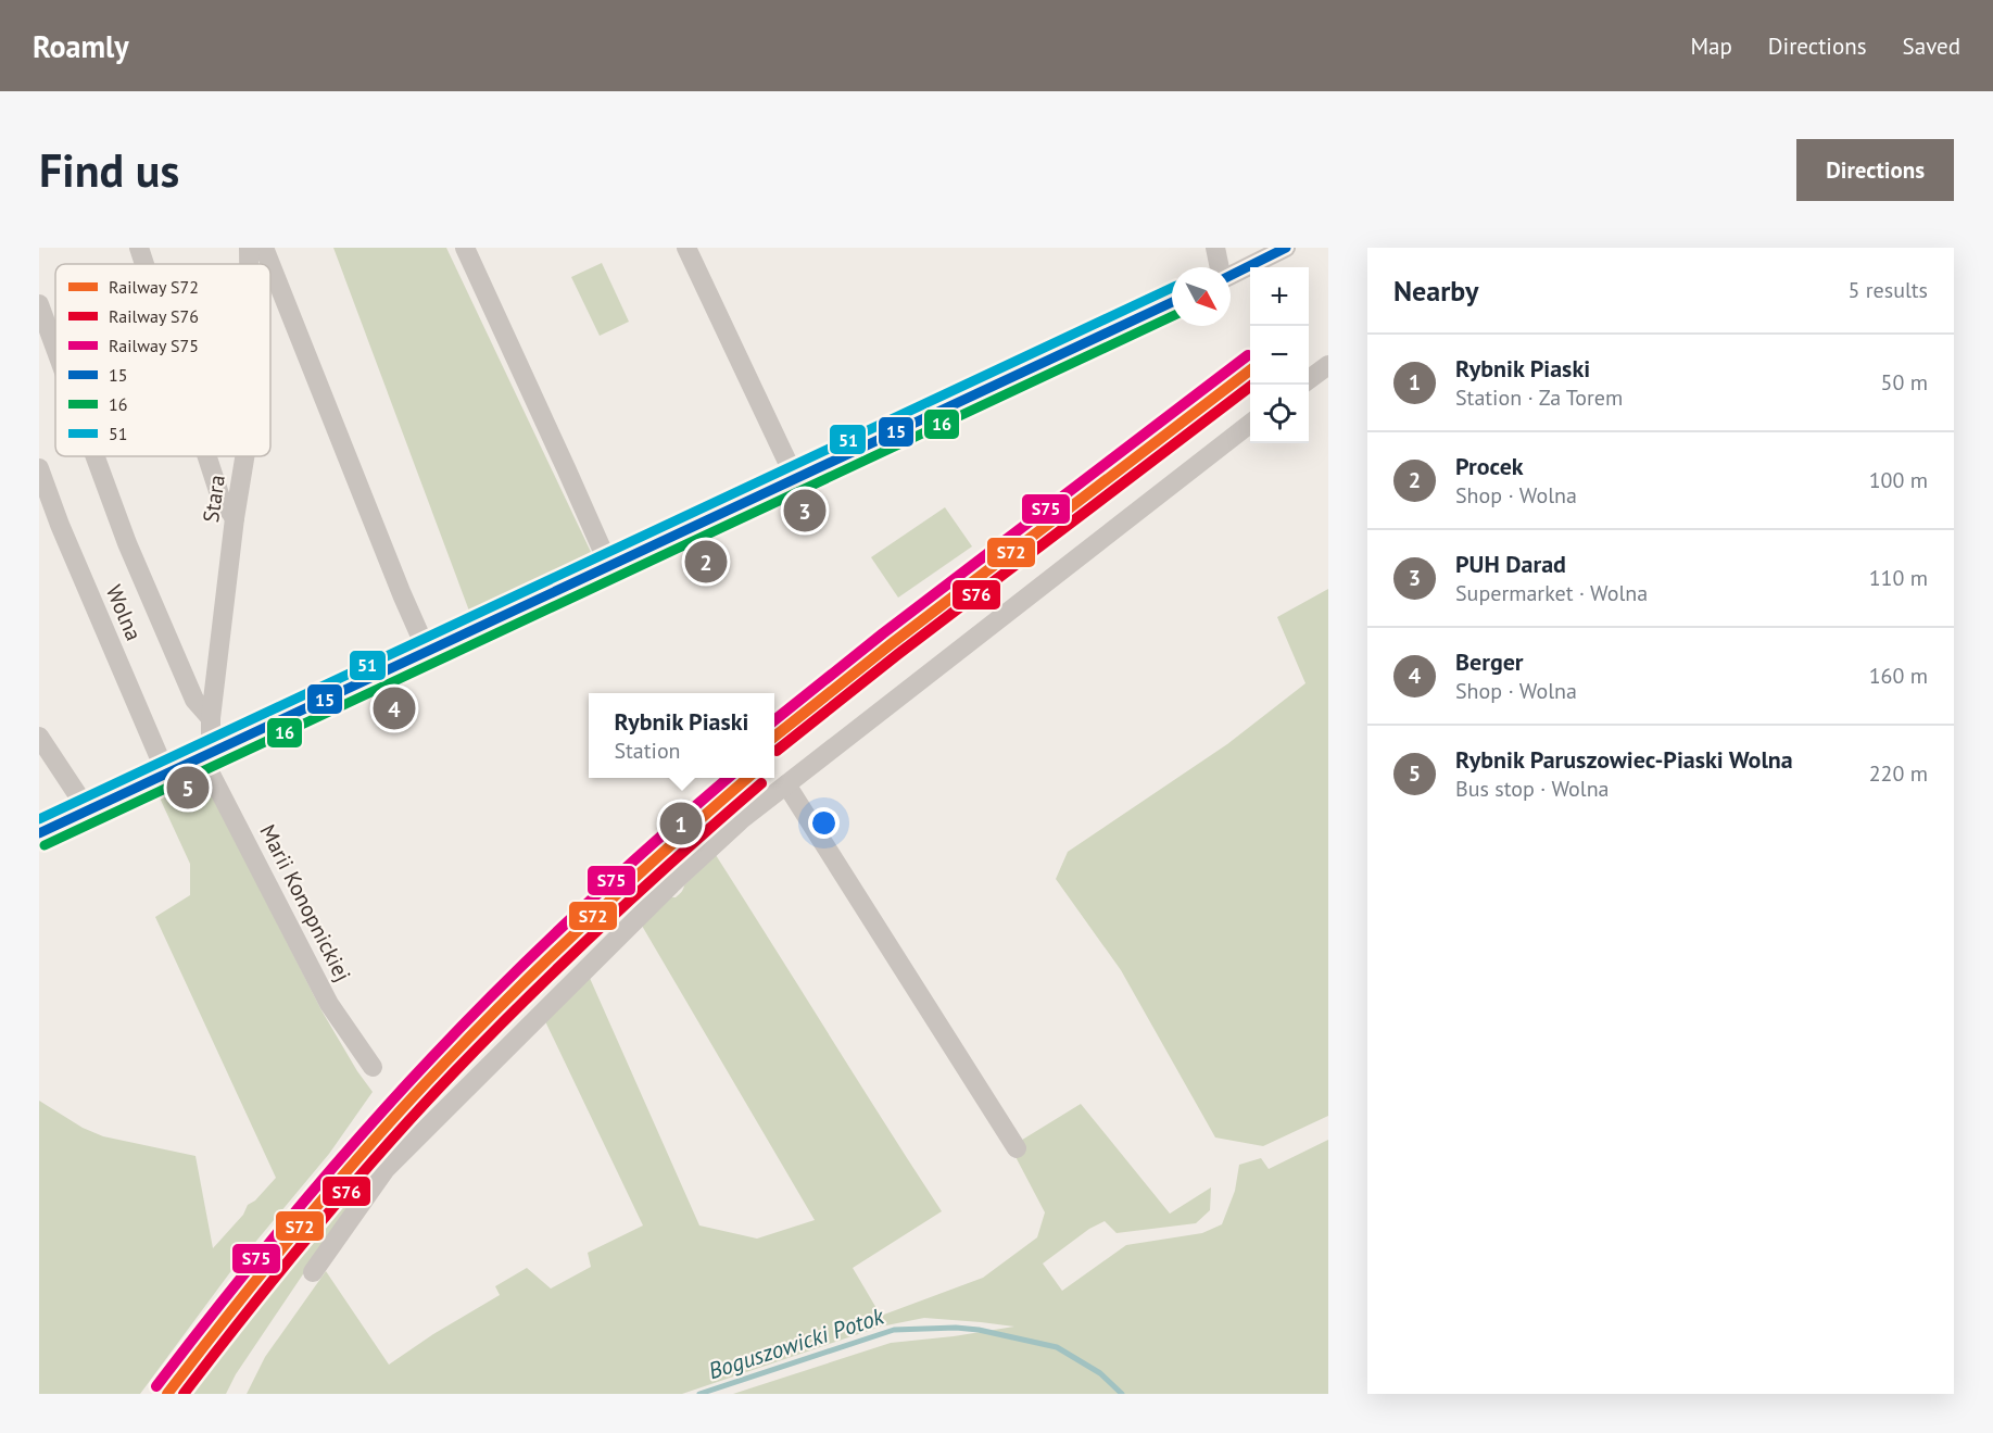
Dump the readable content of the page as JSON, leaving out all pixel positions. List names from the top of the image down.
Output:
{
  "streets": {
    "street": ["Stara", "Wolna", "Marii Konopnickiej"]
  },
  "crossings": [
    ["Stara", "Marii Konopnickiej"]
  ],
  "water": ["Boguszowicki Potok"],
  "lines": [
    "transit line 15",
    "transit line 51",
    "transit line 16",
    "rail line S75",
    "rail line S72",
    "rail line S76"
  ],
  "legend": [
    "Railway S72",
    "Railway S76",
    "Railway S75",
    "15",
    "16",
    "51"
  ],
  "north": "bottom right",
  "page": {
    "header": "Roamly",
    "nav": ["Map", "Directions", "Saved"],
    "buttons": "Directions",
    "title": "Find us",
    "heading": ["Nearby", "5 results"],
    "map_buttons": ["+", "−"],
    "list": [
      {
        "mark": "1",
        "name": "Rybnik Piaski",
        "note": "Station · Za Torem",
        "value": "50 m"
      },
      {
        "mark": "2",
        "name": "Procek",
        "note": "Shop · Wolna",
        "value": "100 m"
      },
      {
        "mark": "3",
        "name": "PUH Darad",
        "note": "Supermarket · Wolna",
        "value": "110 m"
      },
      {
        "mark": "4",
        "name": "Berger",
        "note": "Shop · Wolna",
        "value": "160 m"
      },
      {
        "mark": "5",
        "name": "Rybnik Paruszowiec-Piaski Wolna",
        "note": "Bus stop · Wolna",
        "value": "220 m"
      }
    ],
    "pins": [
      "3",
      "2",
      "4",
      "5",
      "1"
    ],
    "popup": ["Rybnik Piaski", "Station"]
  }
}
